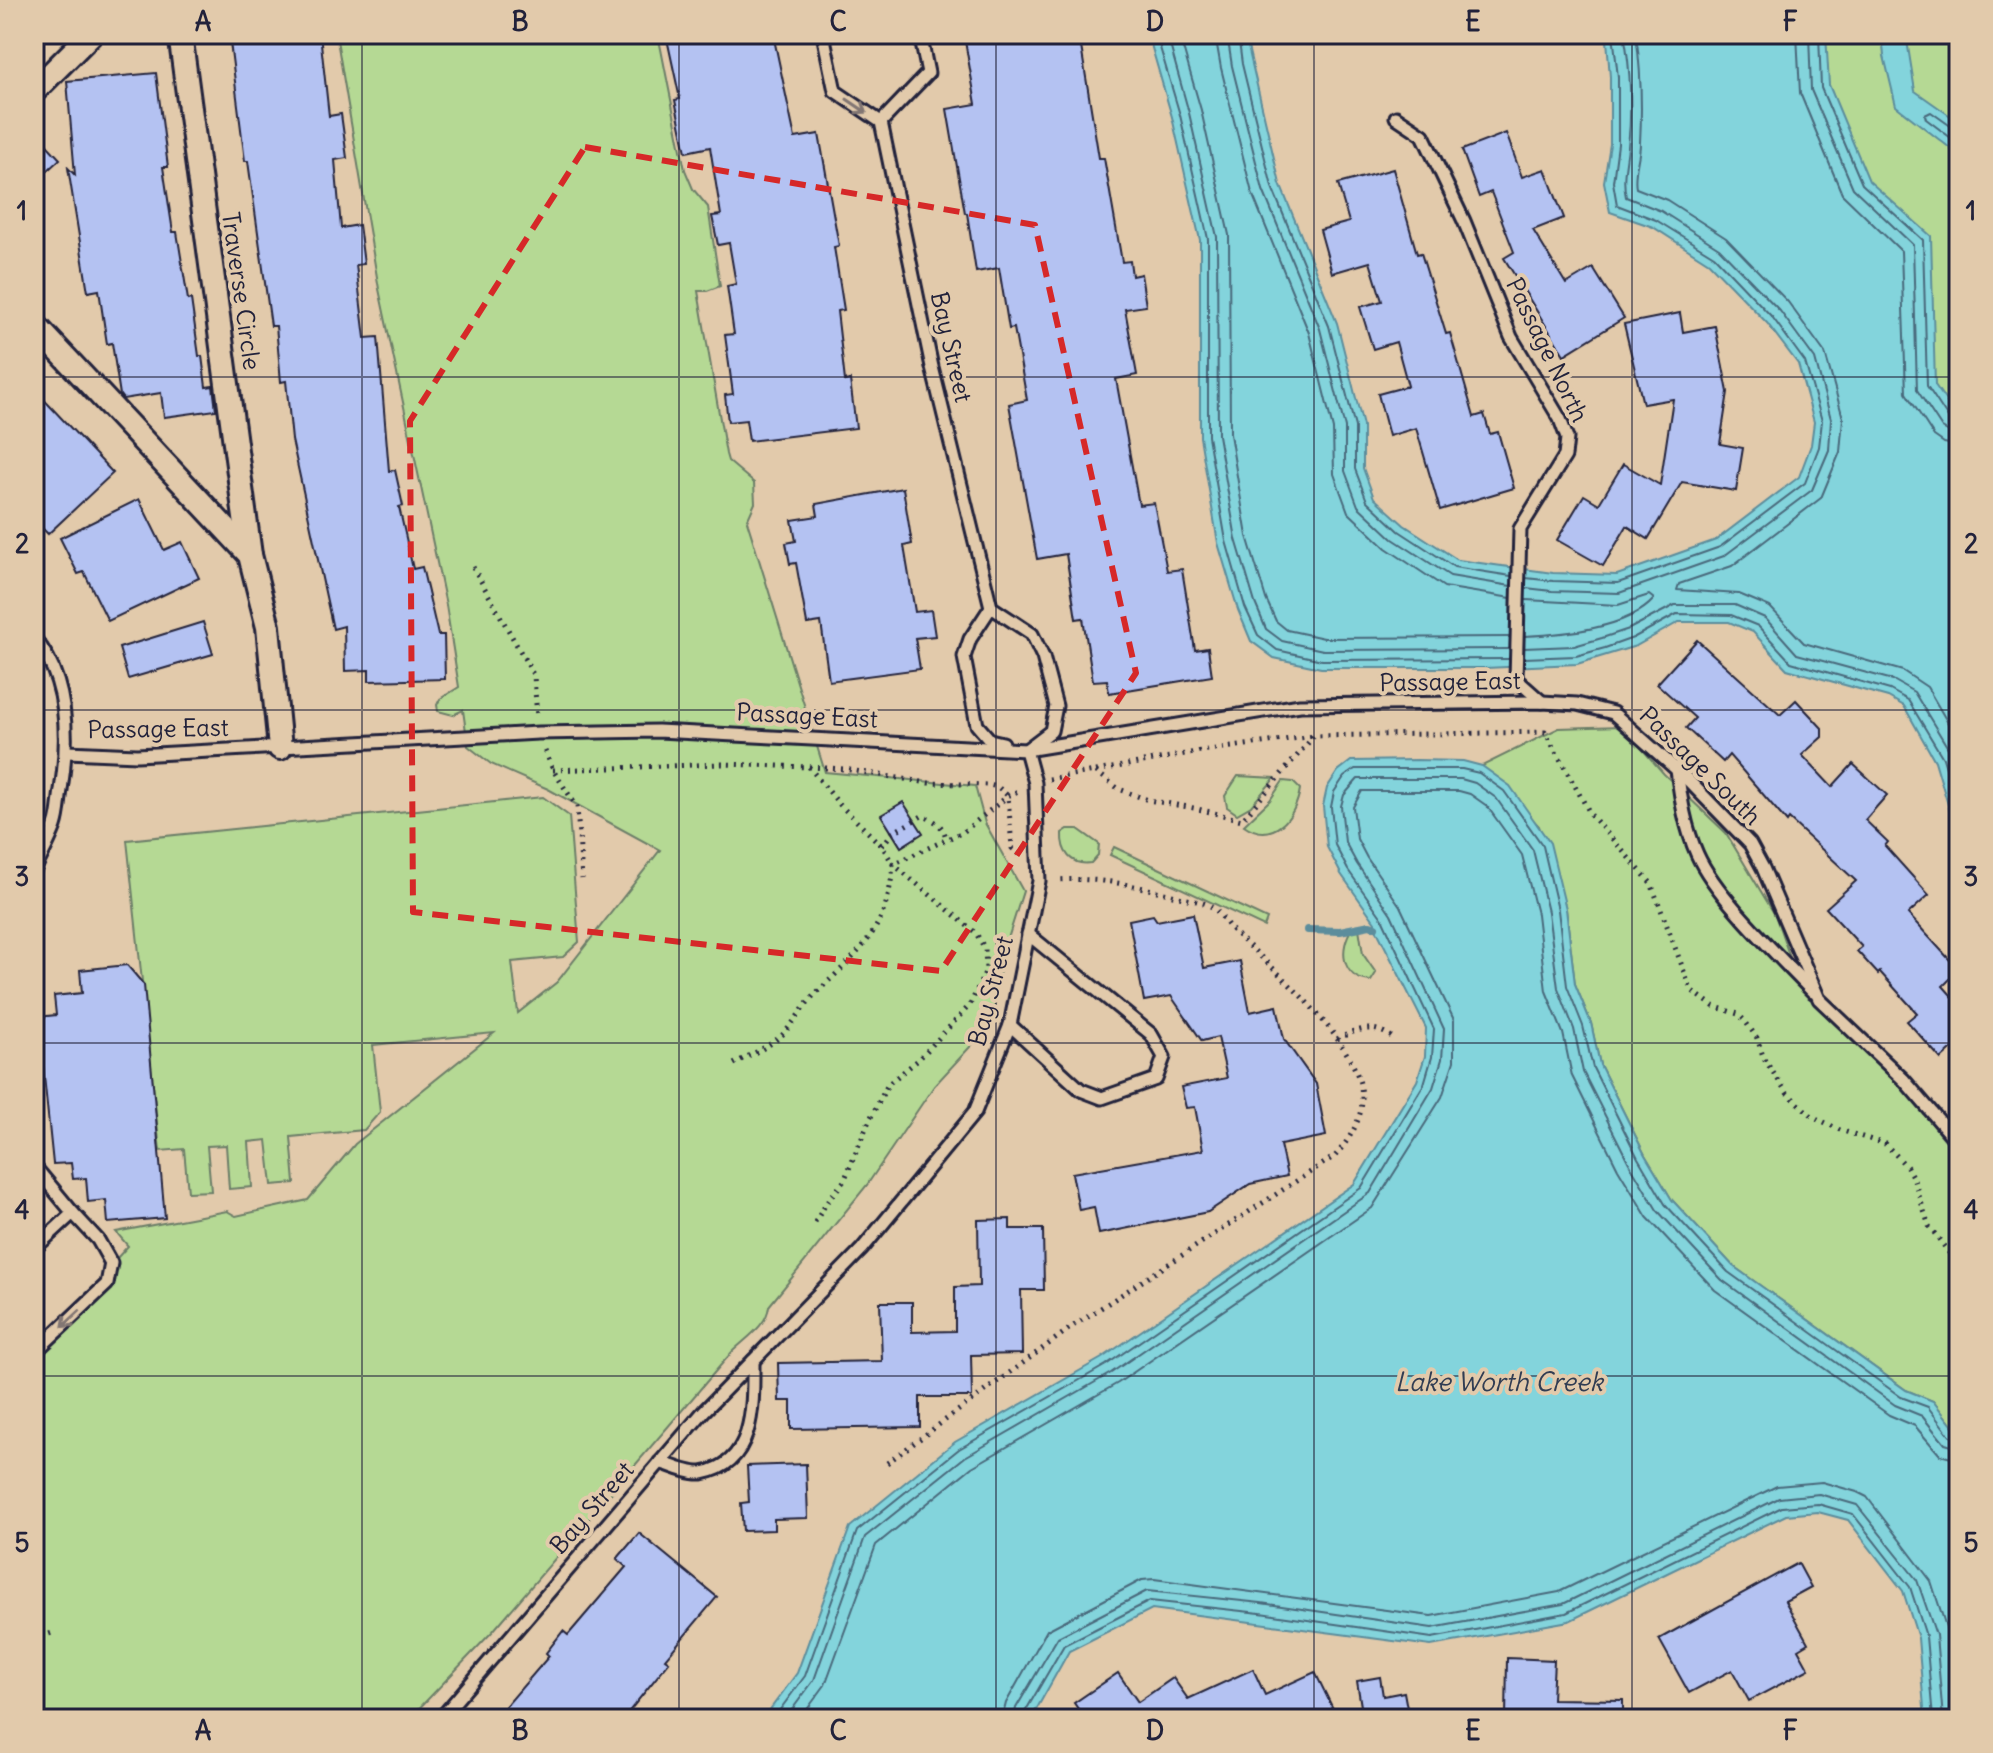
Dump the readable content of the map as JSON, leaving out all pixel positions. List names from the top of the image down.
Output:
{
  "streets": {
    "street": ["Traverse Circle"],
    "lane": [
      "Bay Street",
      "Passage North",
      "Passage East",
      "Passage South"
    ]
  },
  "crossings": [
    ["Traverse Circle", "Passage East"],
    ["Bay Street", "Passage East"],
    ["Passage North", "Passage East"],
    ["Passage North", "Passage South"],
    ["Passage East", "Passage South"]
  ],
  "water": ["Lake Worth Creek"],
  "grid": {
    "columns": [
      "A",
      "B",
      "C",
      "D",
      "E",
      "F"
    ],
    "rows": [
      "1",
      "2",
      "3",
      "4",
      "5"
    ]
  }
}
